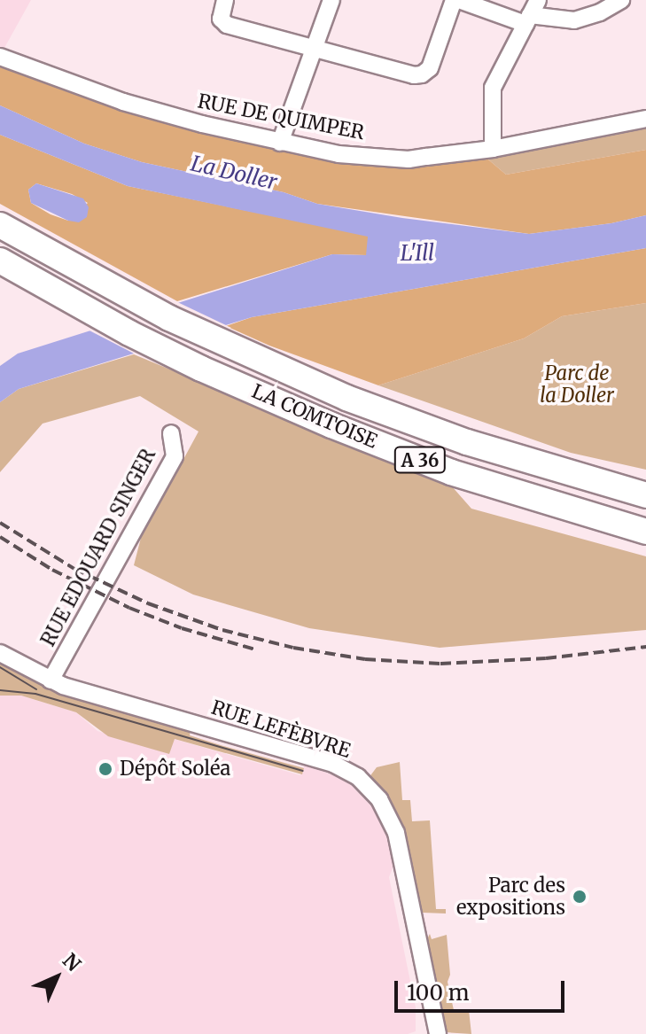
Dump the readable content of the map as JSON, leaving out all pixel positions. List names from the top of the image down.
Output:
{
  "streets": {
    "highway": ["LA COMTOISE", "A 36"],
    "street": ["RUE DE QUIMPER", "RUE EDOUARD SINGER", "RUE LEFÈBVRE"]
  },
  "crossings": [
    ["RUE EDOUARD SINGER", "RUE LEFÈBVRE"]
  ],
  "water": ["La Doller", "L'Ill"],
  "parks": ["Parc de la Doller"],
  "places": ["Dépôt Soléa", "Parc des expositions"],
  "scale_bar": "100 m",
  "north": "top right"
}
